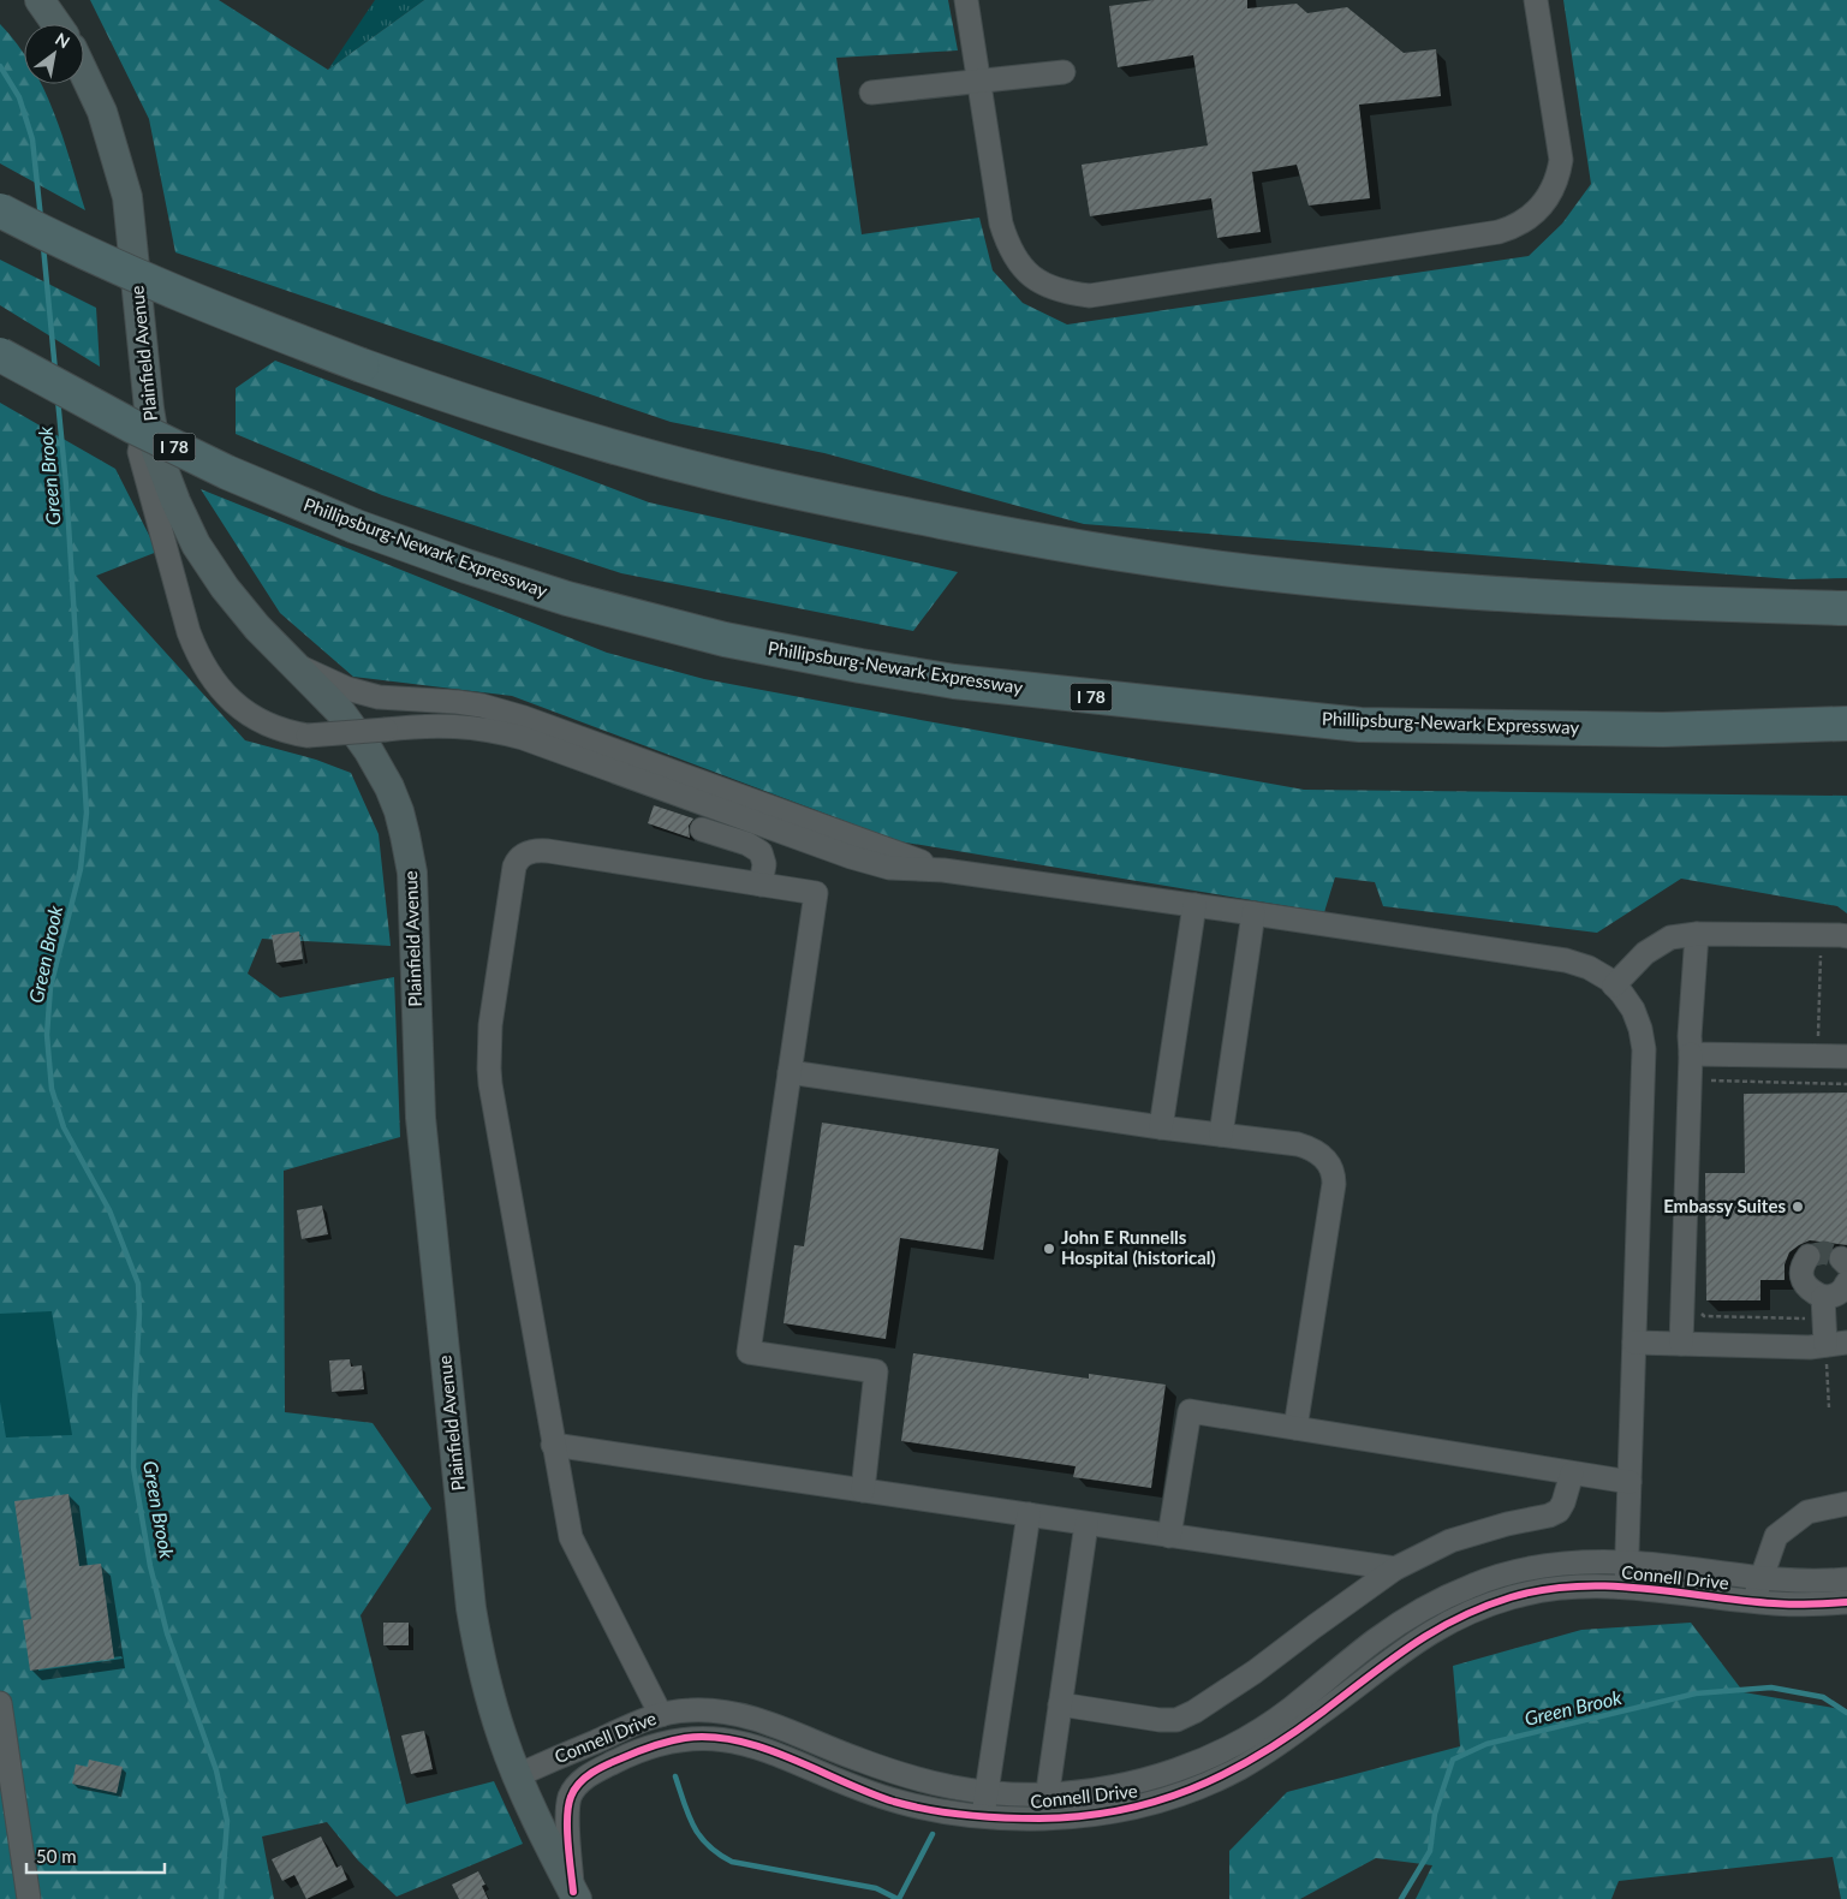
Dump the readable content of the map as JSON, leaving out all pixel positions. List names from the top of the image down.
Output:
{
  "streets": {
    "highway": ["I 78", "Phillipsburg-Newark Expressway"],
    "main road": ["Plainfield Avenue"],
    "street": ["Connell Drive"]
  },
  "crossings": [
    ["Plainfield Avenue", "Connell Drive"]
  ],
  "water": ["Green Brook"],
  "places": ["Embassy Suites", "John E Runnells Hospital (historical)"],
  "scale_bar": "50 m",
  "north": "top right"
}
